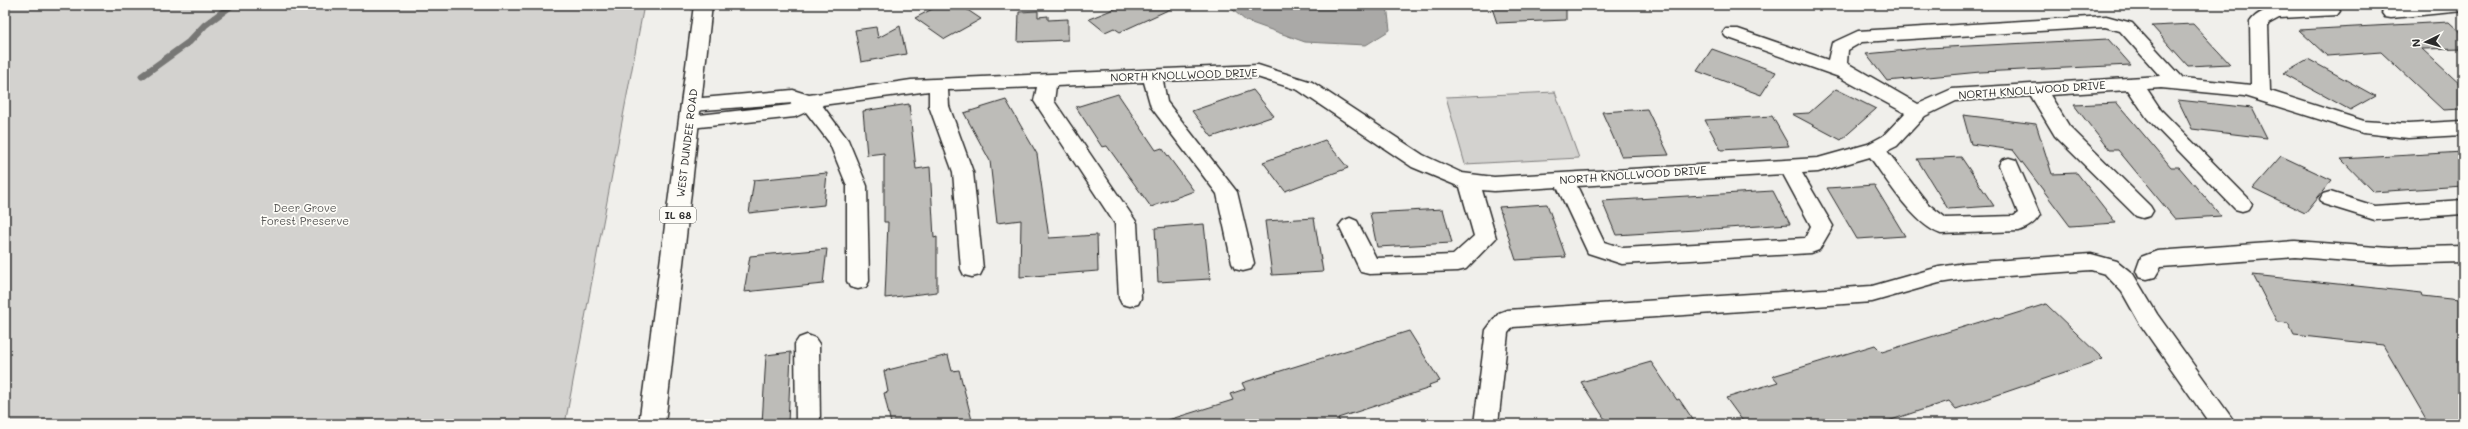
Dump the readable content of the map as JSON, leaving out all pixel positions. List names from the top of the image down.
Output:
{
  "streets": {
    "main road": ["WEST DUNDEE ROAD", "IL 68"],
    "street": ["NORTH KNOLLWOOD DRIVE"]
  },
  "crossings": [
    ["NORTH KNOLLWOOD DRIVE", "WEST DUNDEE ROAD"]
  ],
  "parks": ["Deer Grove Forest Preserve"],
  "north": "left"
}
